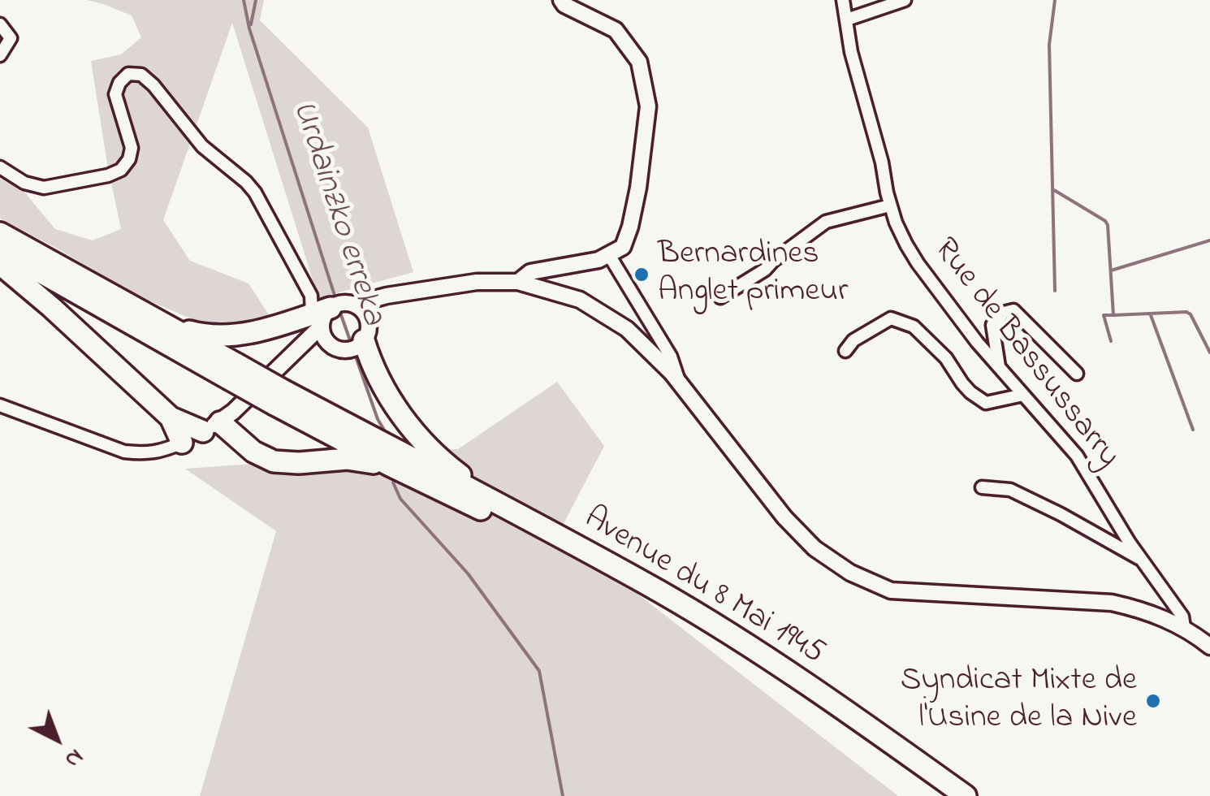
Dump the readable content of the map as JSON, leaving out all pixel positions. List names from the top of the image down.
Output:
{
  "streets": {
    "highway": ["Avenue du 8 Mai 1945"],
    "street": ["Rue de Bassussarry"]
  },
  "water": ["Urdainzko erreka"],
  "places": ["Bernardines Anglet primeur", "Syndicat Mixte de l'Usine de la Nive"],
  "north": "bottom right"
}
